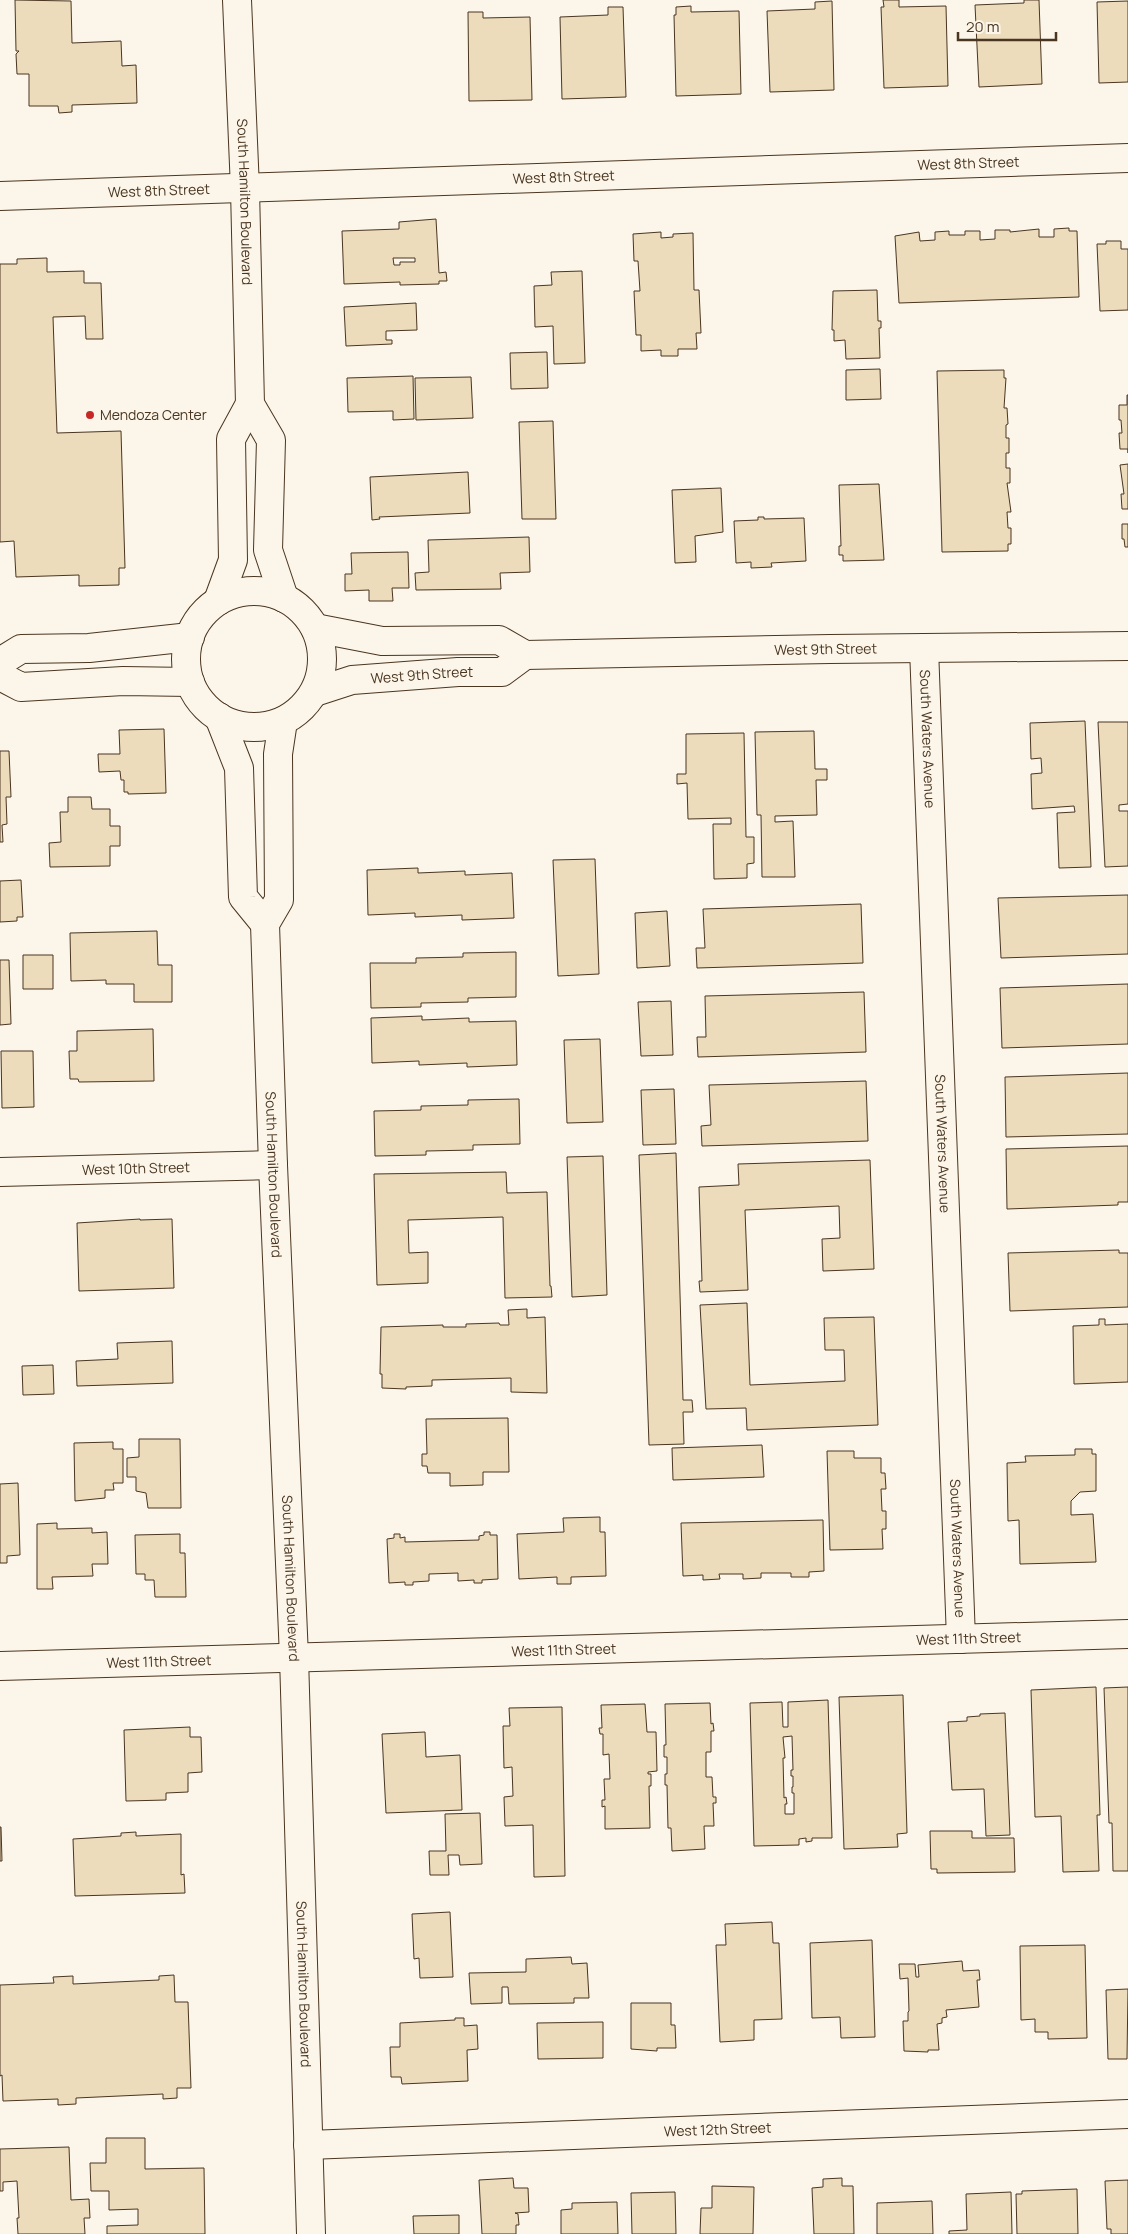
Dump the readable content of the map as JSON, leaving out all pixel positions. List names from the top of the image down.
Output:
{
  "streets": {
    "street": [
      "West 8th Street",
      "South Hamilton Boulevard",
      "West 9th Street",
      "South Waters Avenue",
      "West 10th Street",
      "West 11th Street",
      "West 12th Street"
    ]
  },
  "crossings": [
    ["West 8th Street", "South Hamilton Boulevard"],
    ["South Hamilton Boulevard", "West 9th Street"],
    ["South Hamilton Boulevard", "West 10th Street"],
    ["South Hamilton Boulevard", "West 11th Street"],
    ["South Hamilton Boulevard", "West 12th Street"],
    ["West 9th Street", "South Waters Avenue"],
    ["South Waters Avenue", "West 11th Street"]
  ],
  "places": ["Mendoza Center"],
  "scale_bar": "20 m"
}
